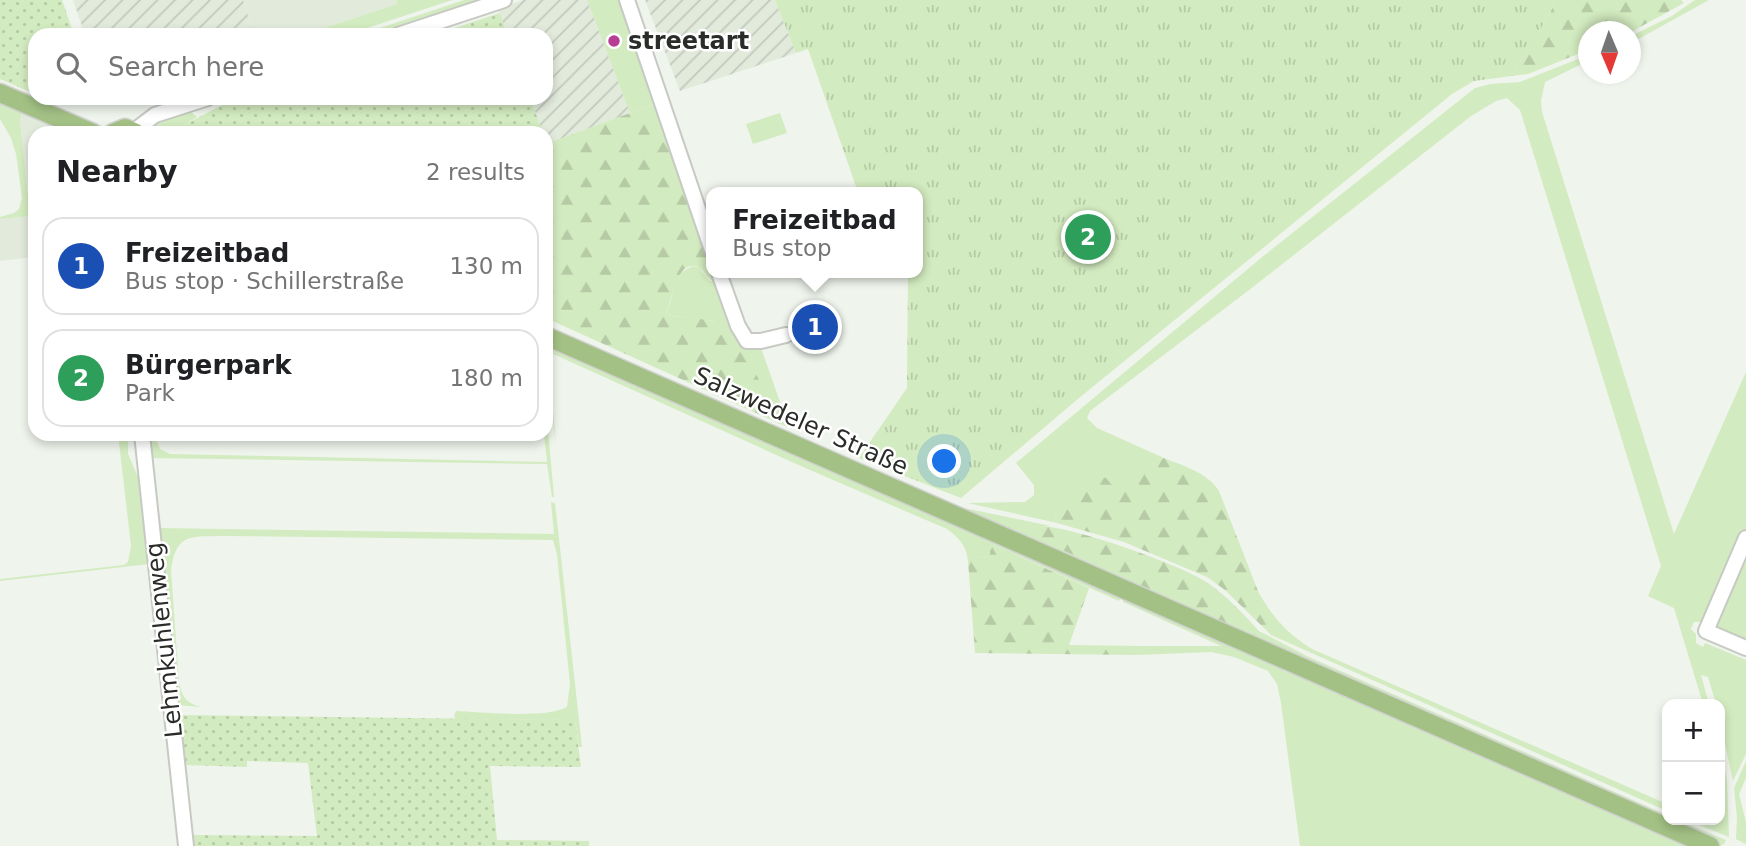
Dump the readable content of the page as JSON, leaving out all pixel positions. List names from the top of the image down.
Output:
{
  "streets": {
    "main road": ["Salzwedeler Straße"],
    "street": ["Lehmkuhlenweg"]
  },
  "places": ["streetart"],
  "north": "bottom",
  "page": {
    "search": "Search here",
    "heading": ["Nearby", "2 results"],
    "popup": ["Freizeitbad", "Bus stop"],
    "pins": ["2", "1"],
    "list": [
      {
        "mark": "1",
        "name": "Freizeitbad",
        "note": "Bus stop · Schillerstraße",
        "value": "130 m"
      },
      {
        "mark": "2",
        "name": "Bürgerpark",
        "note": "Park",
        "value": "180 m"
      }
    ],
    "map_buttons": ["+", "−"]
  }
}
